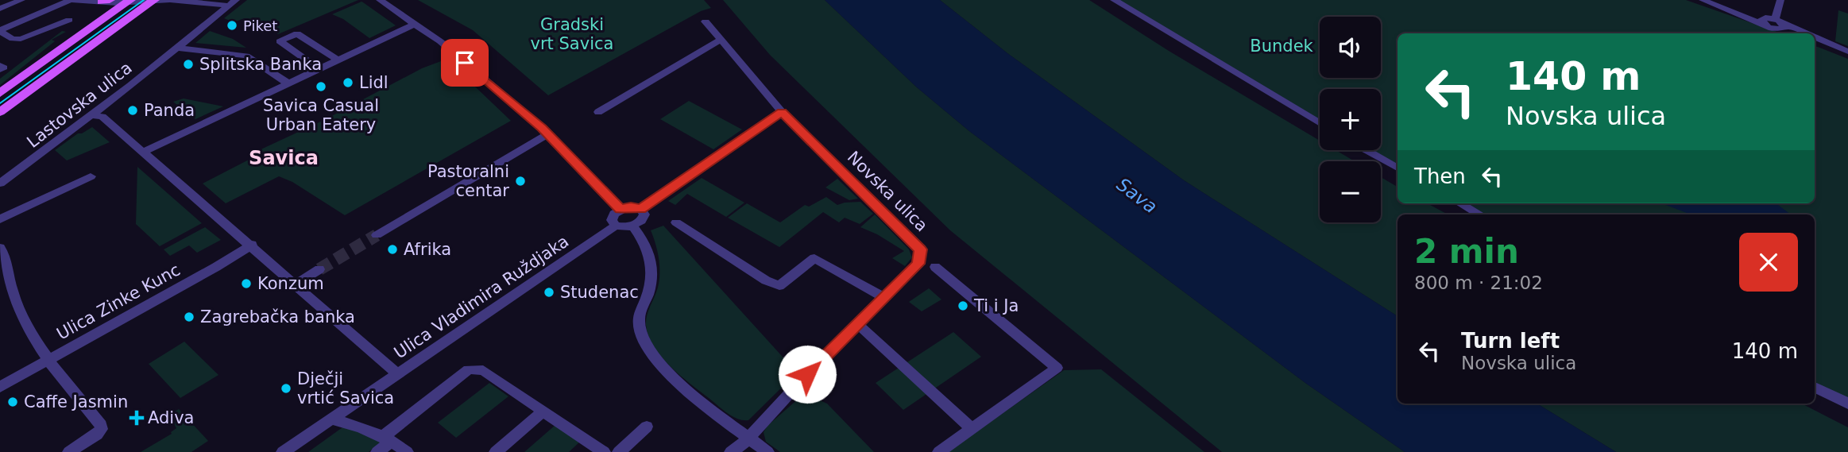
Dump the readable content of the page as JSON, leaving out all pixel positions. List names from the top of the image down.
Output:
{
  "streets": {
    "street": [
      "Lastovska ulica",
      "Novska ulica",
      "Ulica Vladimira Ruždjaka",
      "Ulica Zinke Kunc"
    ]
  },
  "districts": ["Savica"],
  "water": ["Sava"],
  "parks": ["Gradski vrt Savica", "Bundek"],
  "places": {
    "other": [
      "Piket",
      "Splitska Banka",
      "Lidl",
      "Savica Casual Urban Eatery",
      "Panda",
      "Pastoralni centar",
      "Afrika",
      "Konzum",
      "Studenac",
      "Ti i Ja",
      "Zagrebačka banka",
      "Dječji vrtić Savica",
      "Caffe Jasmin"
    ],
    "health": ["Adiva"]
  },
  "page": {
    "map_buttons": ["+", "−"],
    "turn": ["140 m", "Novska ulica"],
    "then": "Then",
    "heading": ["2 min", "800 m · 21:02"],
    "list": [
      {
        "name": "Turn left",
        "note": "Novska ulica",
        "value": "140 m"
      }
    ]
  }
}
